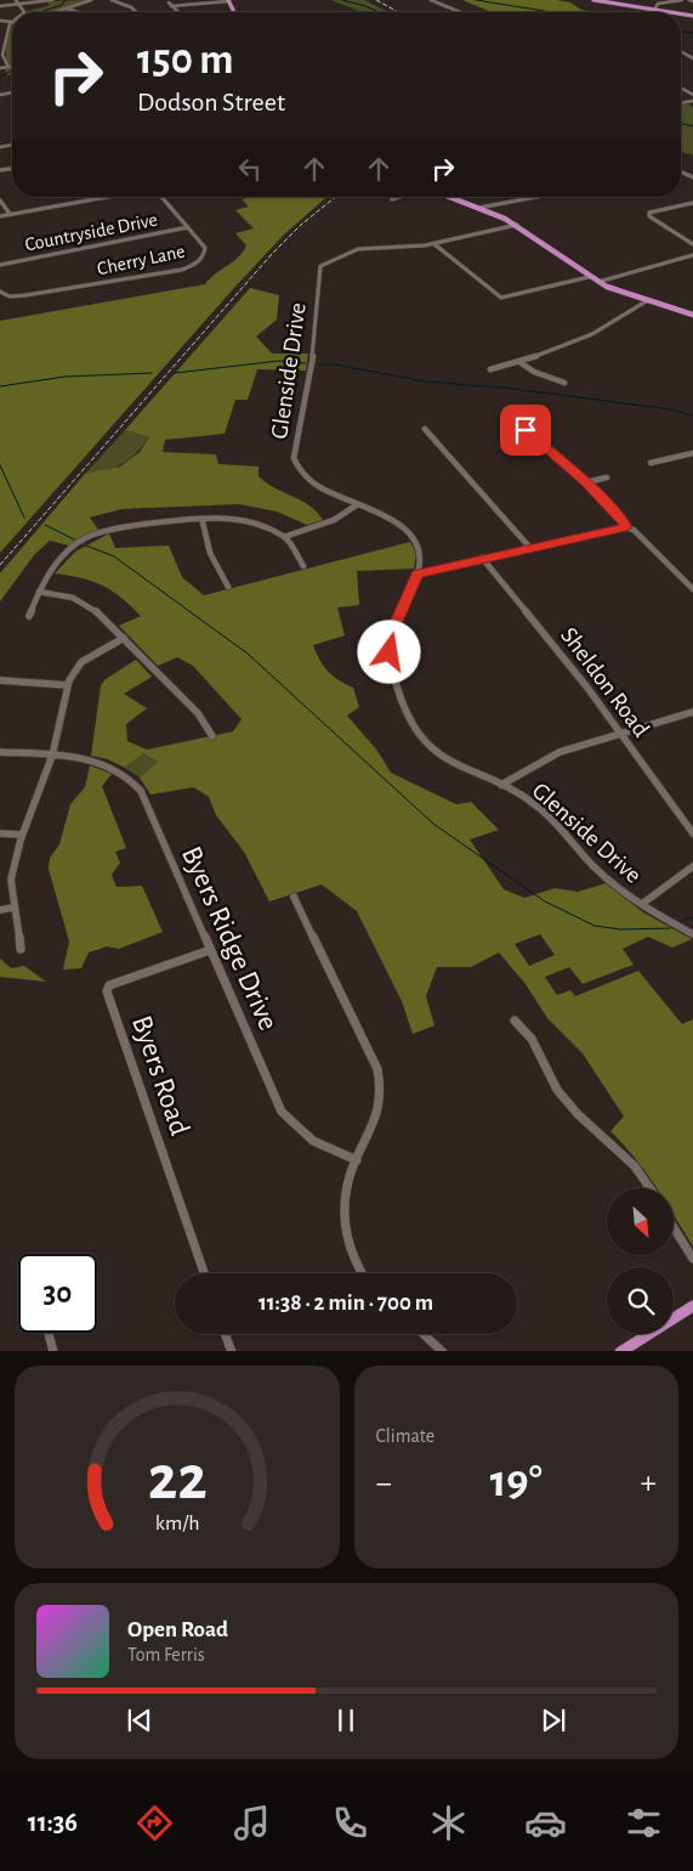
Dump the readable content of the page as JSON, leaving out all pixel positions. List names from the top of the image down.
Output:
{
  "streets": {
    "street": [
      "Countryside Drive",
      "Cherry Lane",
      "Glenside Drive",
      "Sheldon Road",
      "Byers Ridge Drive",
      "Byers Road"
    ]
  },
  "crossings": [
    ["Countryside Drive", "Cherry Lane"],
    ["Byers Ridge Drive", "Byers Road"]
  ],
  "north": "bottom right",
  "page": {
    "turn": ["150 m", "Dodson Street"],
    "limit": "30",
    "trip": "11:38 · 2 min · 700 m",
    "tile": "Climate",
    "heat": ["−", "19°", "+"],
    "song": ["Open Road", "Tom Ferris"],
    "tabs": "11:36",
    "gauge": ["22", "km/h"]
  }
}
